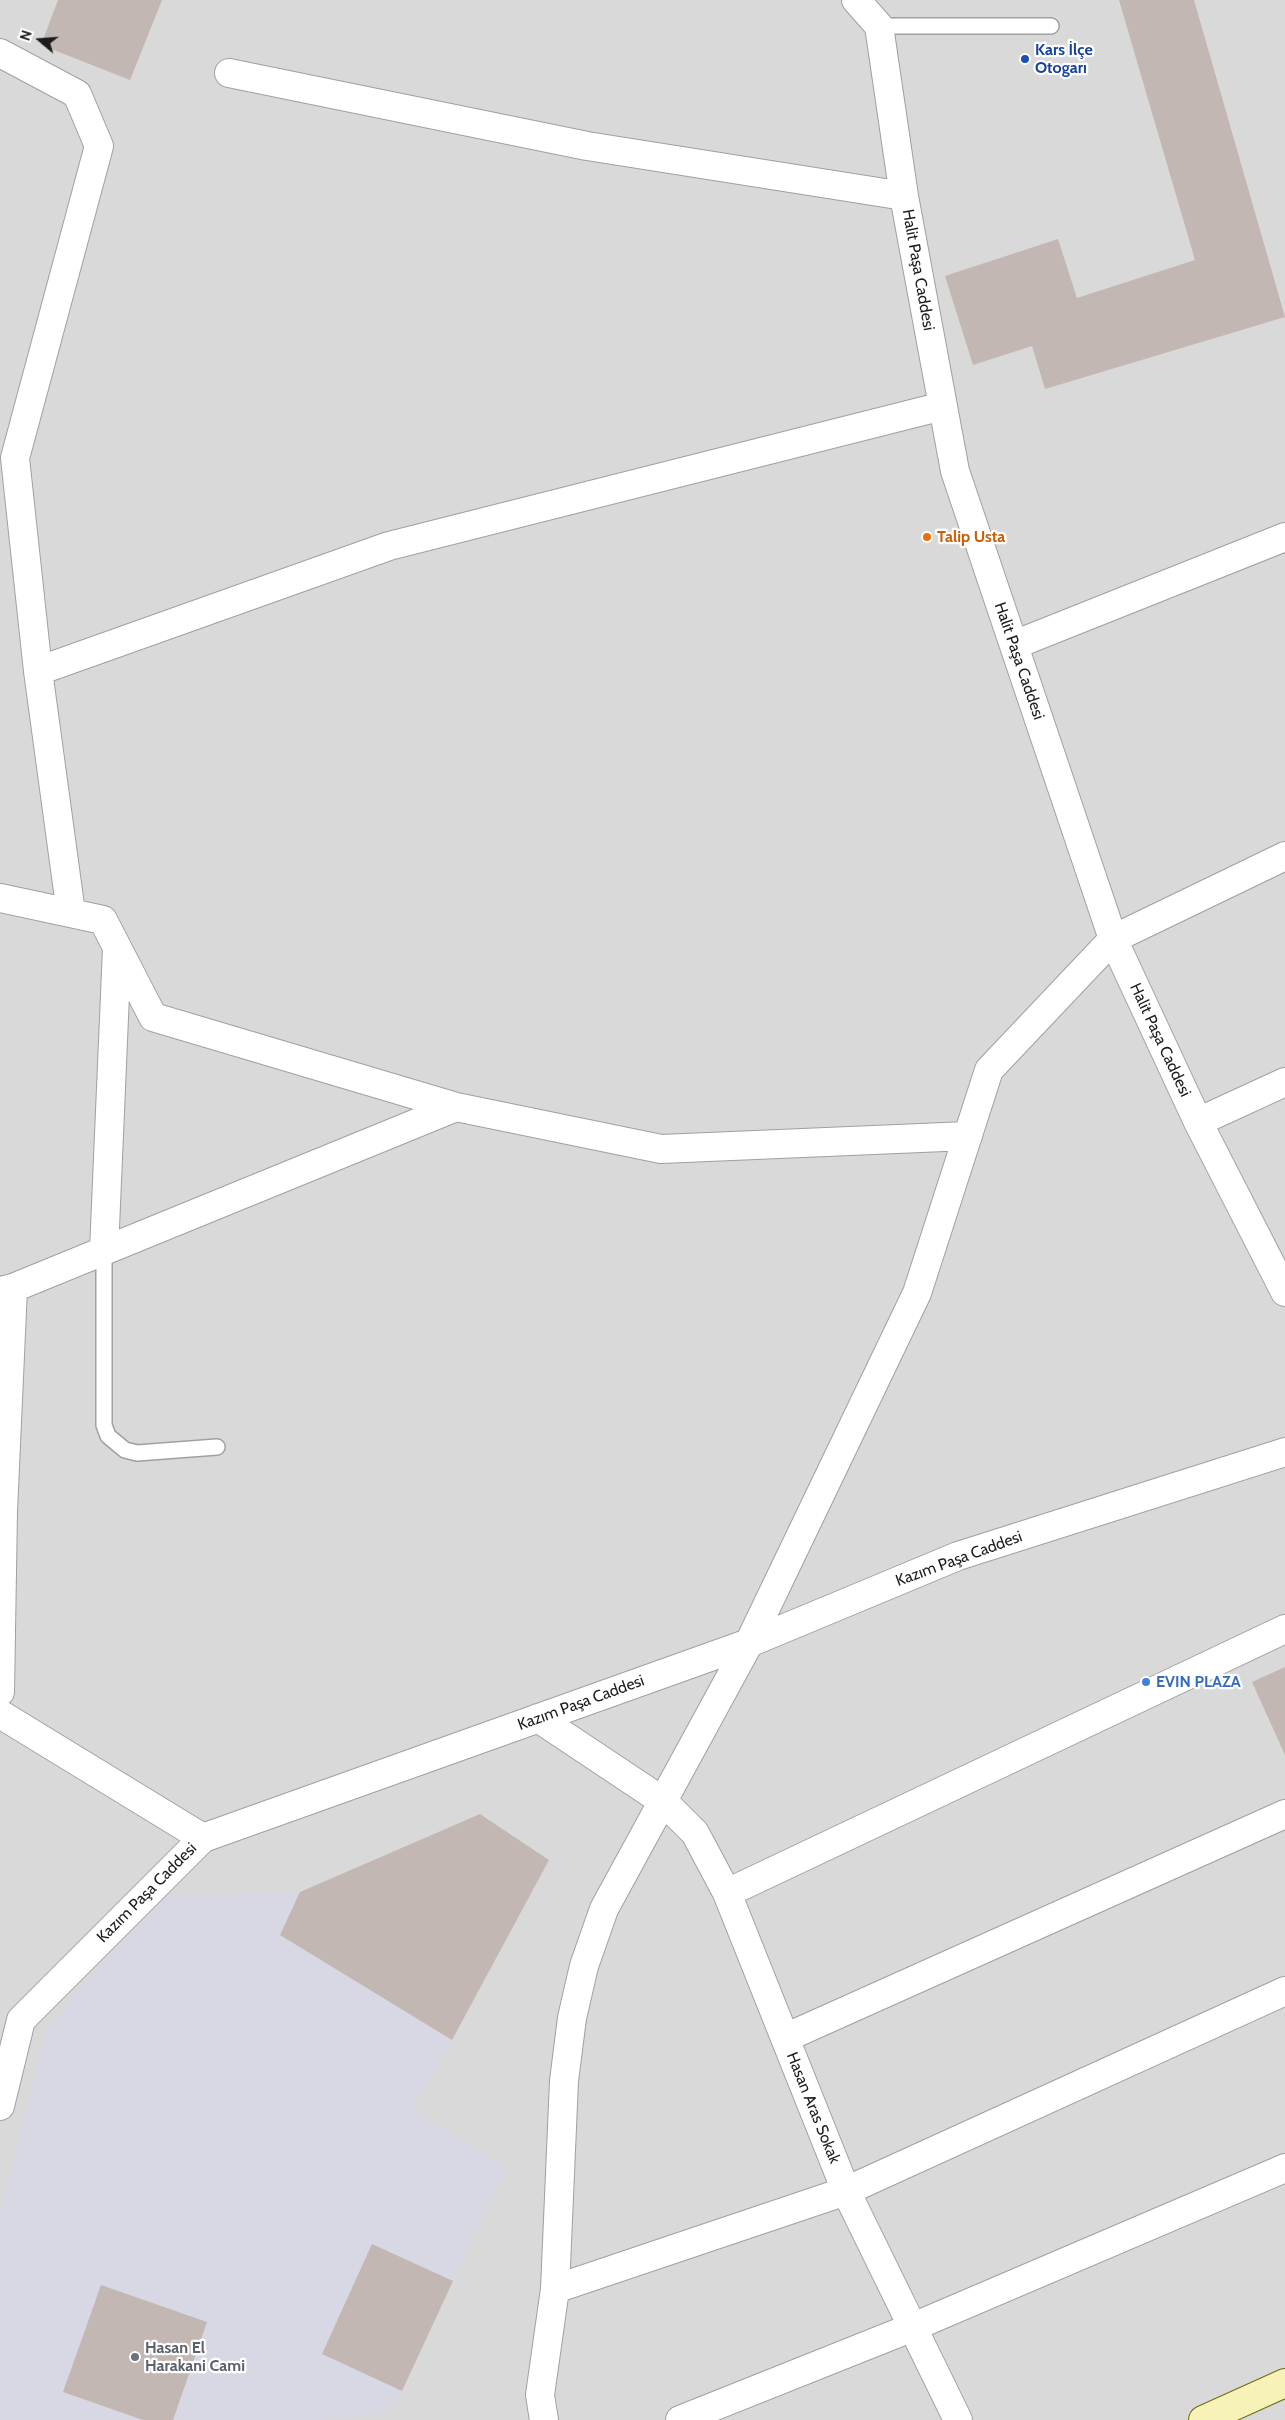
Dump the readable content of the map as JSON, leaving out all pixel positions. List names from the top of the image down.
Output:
{
  "streets": {
    "street": ["Halit Paşa Caddesi", "Kazım Paşa Caddesi", "Hasan Aras Sokak"]
  },
  "crossings": [
    ["Kazım Paşa Caddesi", "Hasan Aras Sokak"]
  ],
  "places": [
    "Kars İlçe Otogarı",
    "Talip Usta",
    "EVIN PLAZA",
    "Hasan El Harakani Cami"
  ],
  "north": "left"
}
